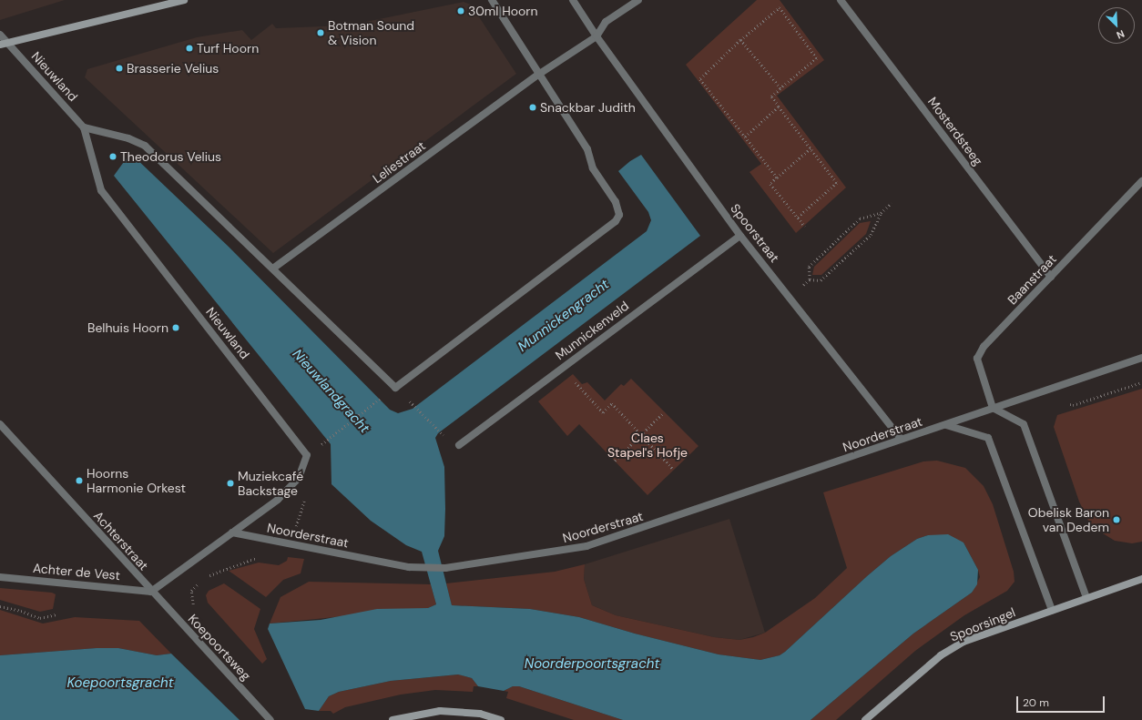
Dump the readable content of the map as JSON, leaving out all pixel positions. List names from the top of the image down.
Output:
{
  "streets": {
    "street": [
      "Nieuwland",
      "Mosterdsteeg",
      "Leliestraat",
      "Spoorstraat",
      "Baanstraat",
      "Munnickenveld",
      "Noorderstraat",
      "Achterstraat",
      "Achter de Vest",
      "Spoorsingel",
      "Koepoortsweg"
    ]
  },
  "crossings": [
    ["Nieuwland", "Noorderstraat"],
    ["Mosterdsteeg", "Baanstraat"],
    ["Spoorstraat", "Munnickenveld"],
    ["Spoorstraat", "Noorderstraat"],
    ["Baanstraat", "Noorderstraat"],
    ["Achterstraat", "Achter de Vest"],
    ["Achterstraat", "Koepoortsweg"],
    ["Achter de Vest", "Koepoortsweg"]
  ],
  "water": [
    "Munnickengracht",
    "Nieuwlandgracht",
    "Noorderpoortsgracht",
    "Koepoortsgracht"
  ],
  "parks": ["Claes Stapel's Hofje"],
  "places": [
    "30ml Hoorn",
    "Botman Sound & Vision",
    "Turf Hoorn",
    "Brasserie Velius",
    "Snackbar Judith",
    "Theodorus Velius",
    "Belhuis Hoorn",
    "Hoorns Harmonie Orkest",
    "Muziekcafé Backstage",
    "Obelisk Baron van Dedem"
  ],
  "scale_bar": "20 m",
  "north": "bottom right"
}
